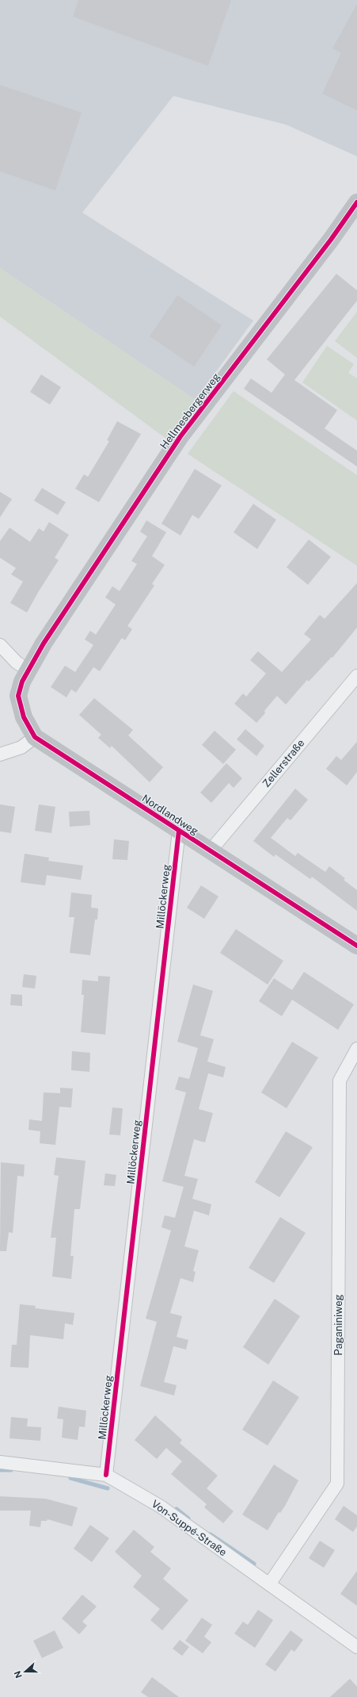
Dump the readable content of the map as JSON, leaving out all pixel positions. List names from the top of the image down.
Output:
{
  "streets": {
    "street": [
      "Hellmesbergerweg",
      "Zellerstraße",
      "Nordlandweg",
      "Millöckerweg",
      "Paganiniweg",
      "Von-Suppé-Straße"
    ]
  },
  "crossings": [
    ["Hellmesbergerweg", "Nordlandweg"],
    ["Zellerstraße", "Nordlandweg"],
    ["Nordlandweg", "Millöckerweg"],
    ["Millöckerweg", "Von-Suppé-Straße"],
    ["Paganiniweg", "Von-Suppé-Straße"]
  ],
  "north": "left"
}
